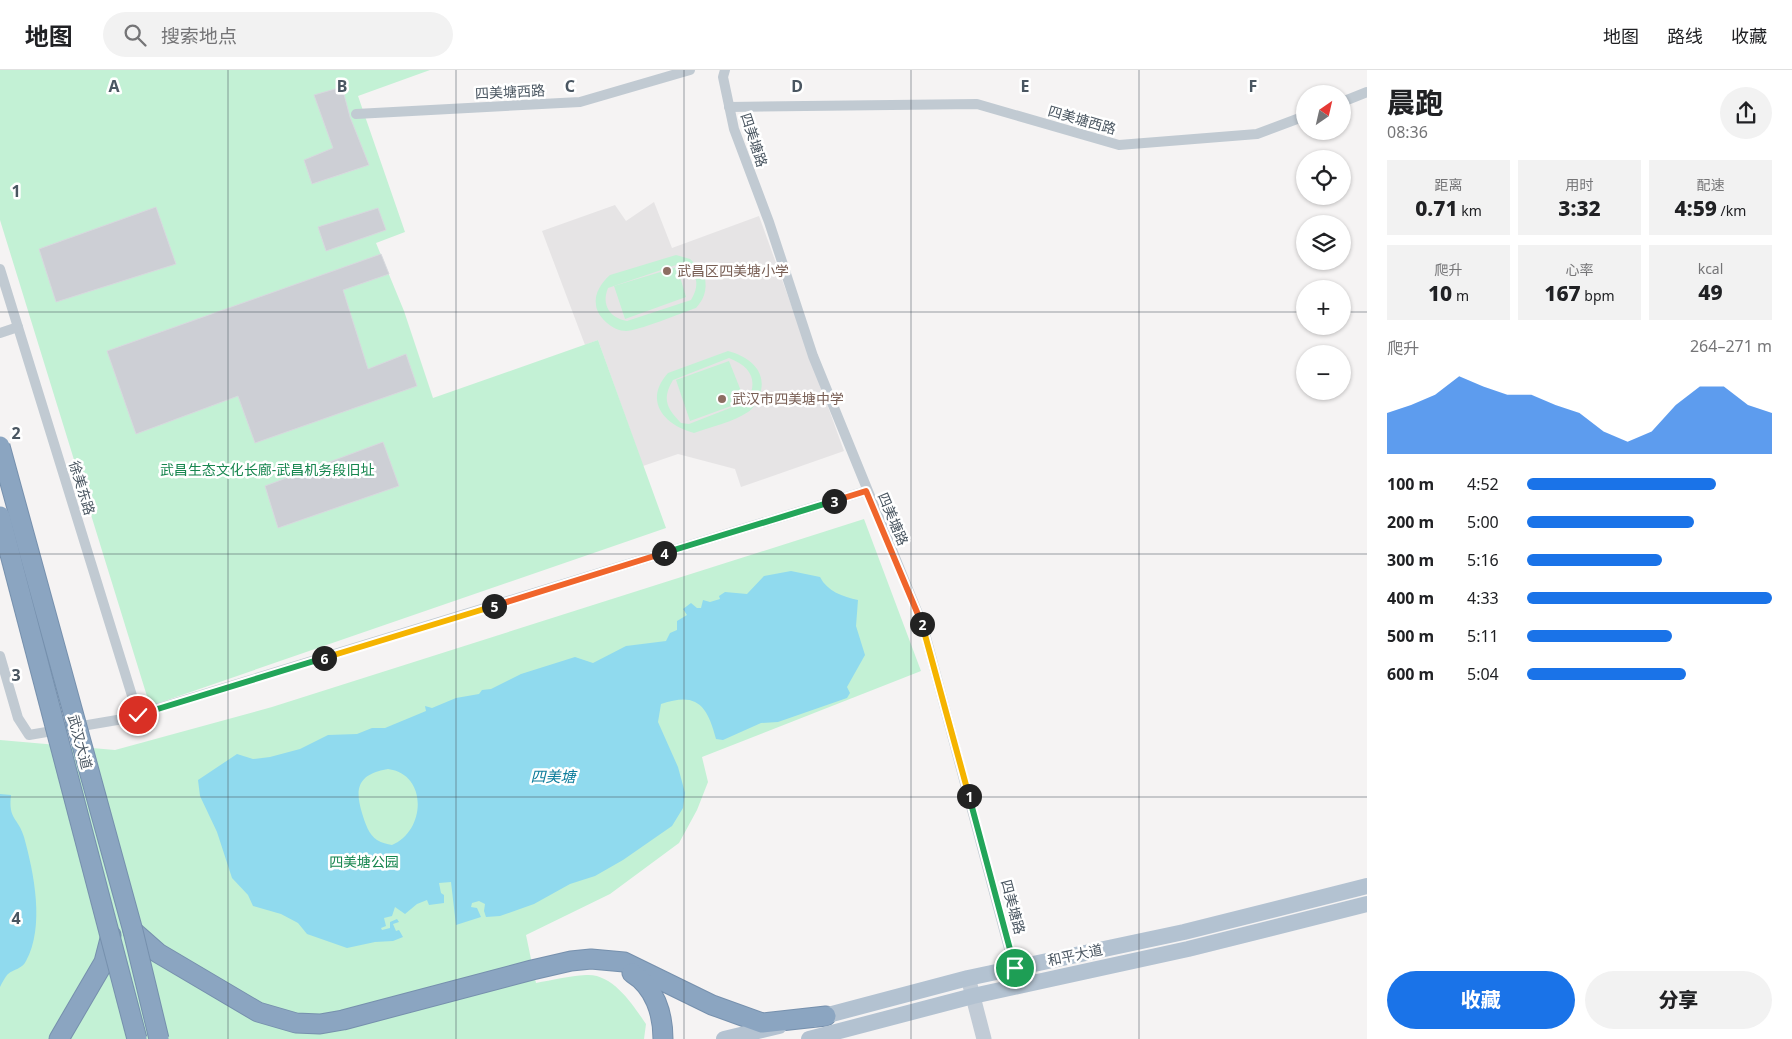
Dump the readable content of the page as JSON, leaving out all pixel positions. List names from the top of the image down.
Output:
{
  "streets": {
    "highway": ["武汉大道"],
    "main road": ["和平大道"],
    "street": ["四美塘西路", "四美塘路", "徐美东路"]
  },
  "crossings": [
    ["四美塘西路", "四美塘路"],
    ["四美塘路", "和平大道"]
  ],
  "water": ["四美塘"],
  "parks": ["武昌生态文化长廊-武昌机务段旧址", "四美塘公园"],
  "places": ["武昌区四美塘小学", "武汉市四美塘中学"],
  "north": "top right",
  "page": {
    "header": "地图",
    "search": "搜索地点",
    "nav": ["地图", "路线", "收藏"],
    "heading": ["晨跑", "08:36"],
    "map_buttons": ["+", "−"],
    "stats": [
      ["距离", "0.71 km"],
      ["用时", "3:32"],
      ["配速", "4:59 /km"],
      ["爬升", "10 m"],
      ["心率", "167 bpm"],
      ["kcal", "49"]
    ],
    "chart": ["爬升", "264–271 m"],
    "list": [
      {
        "name": "100 m",
        "note": "4:52"
      },
      {
        "name": "200 m",
        "note": "5:00"
      },
      {
        "name": "300 m",
        "note": "5:16"
      },
      {
        "name": "400 m",
        "note": "4:33"
      },
      {
        "name": "500 m",
        "note": "5:11"
      },
      {
        "name": "600 m",
        "note": "5:04"
      }
    ],
    "pins": [
      "3",
      "4",
      "5",
      "2",
      "6",
      "1"
    ],
    "buttons": ["收藏", "分享"]
  },
  "grid": {
    "columns": [
      "A",
      "B",
      "C",
      "D",
      "E",
      "F"
    ],
    "rows": [
      "1",
      "2",
      "3",
      "4"
    ]
  }
}
